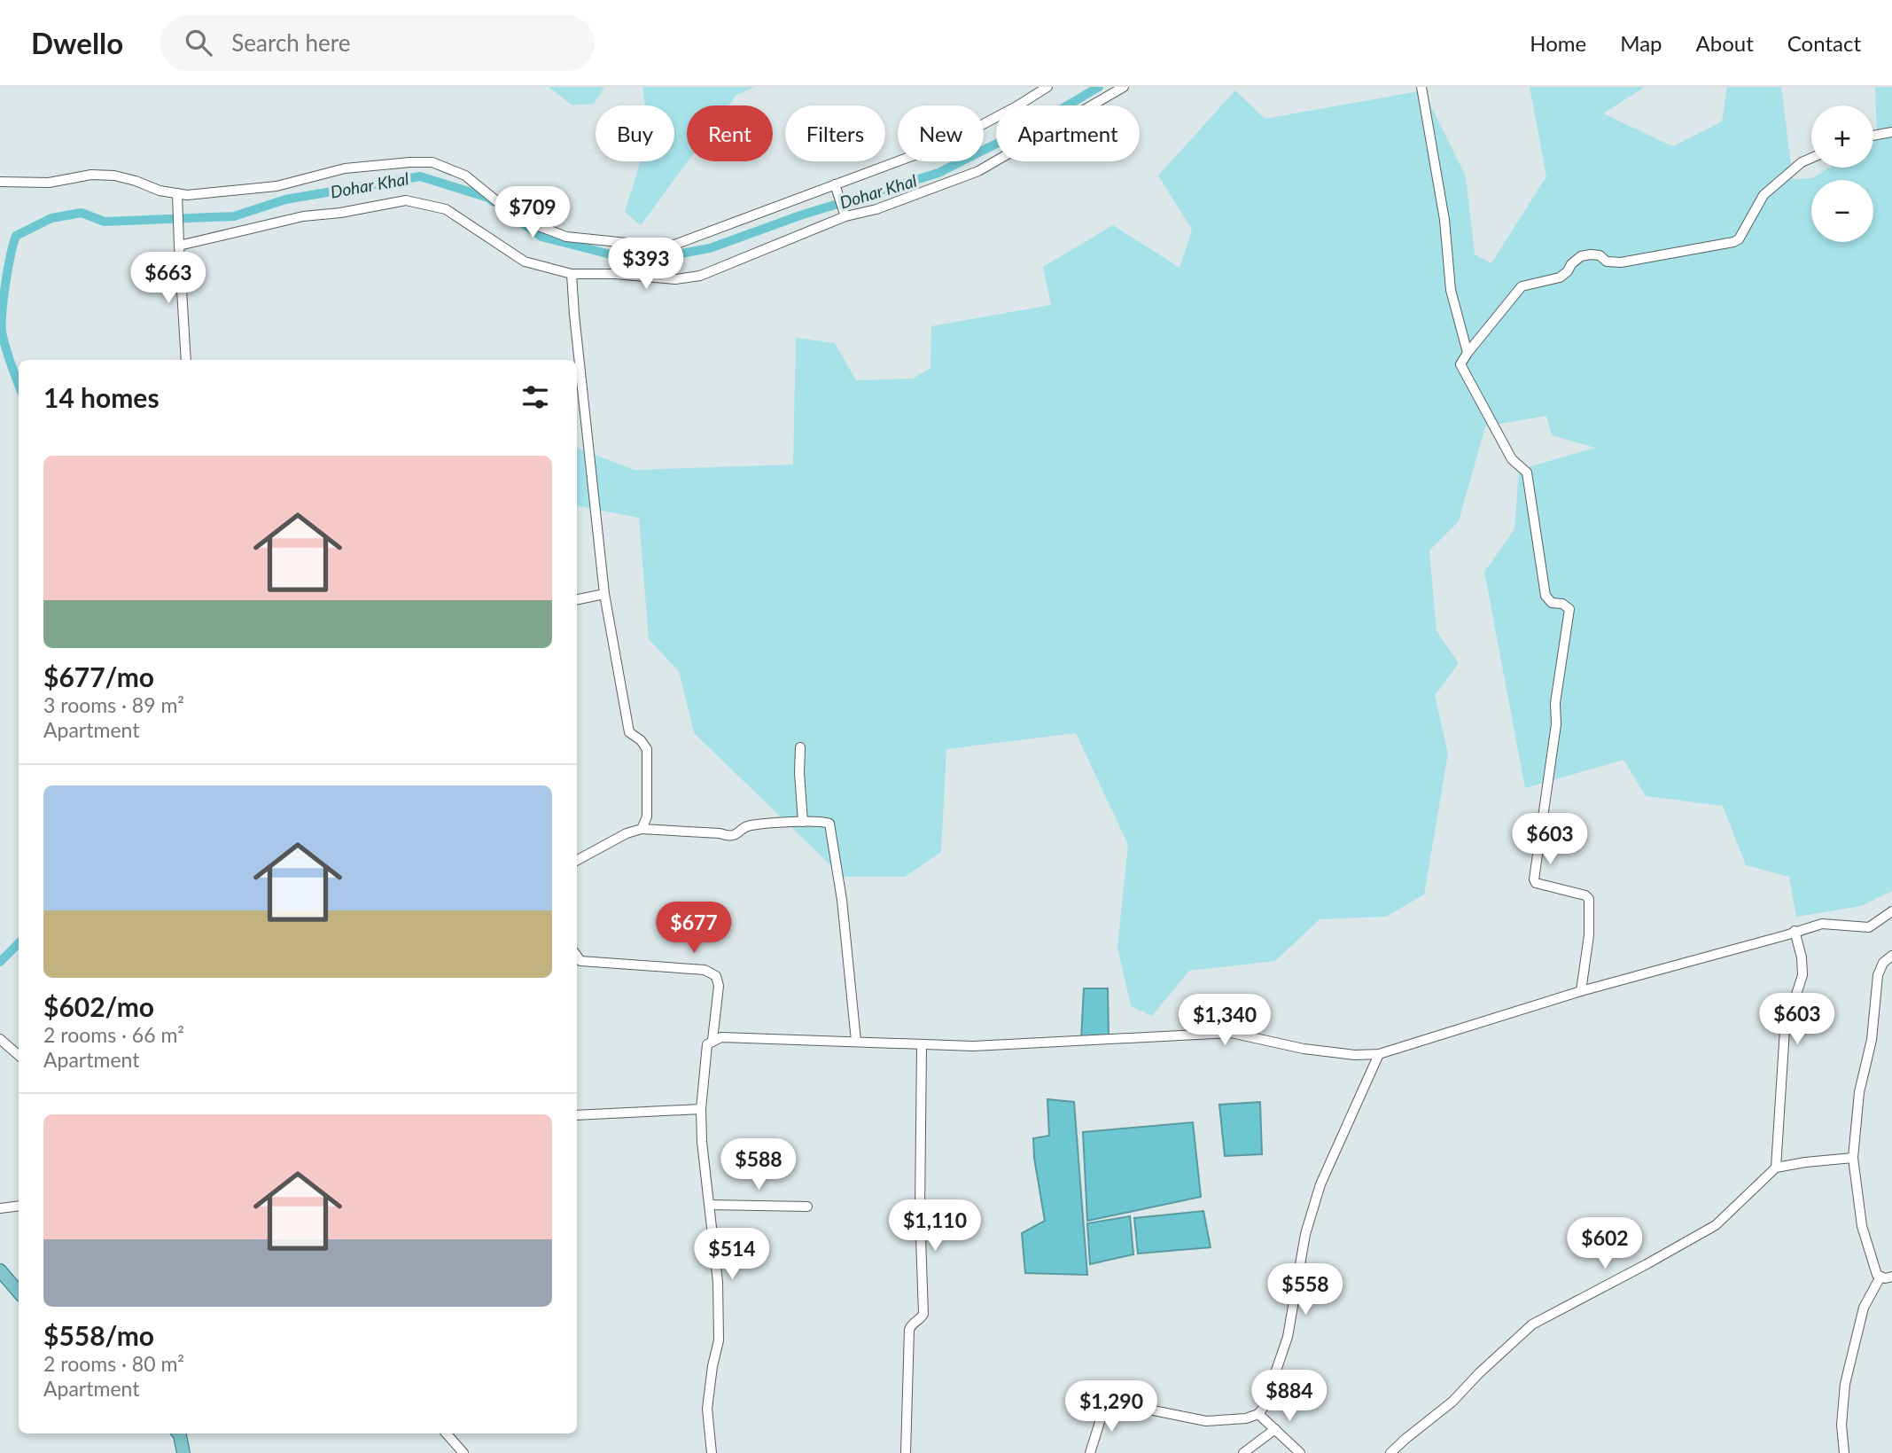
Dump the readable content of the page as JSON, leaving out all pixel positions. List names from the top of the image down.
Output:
{
  "water": ["Dohar Khal"],
  "page": {
    "header": "Dwello",
    "search": "Search here",
    "nav": [
      "Home",
      "Map",
      "About",
      "Contact"
    ],
    "map_buttons": ["+", "−"],
    "chip": [
      "Buy",
      "Rent",
      "Filters",
      "New",
      "Apartment"
    ],
    "price": [
      "$709",
      "$393",
      "$663",
      "$603",
      "$677",
      "$603",
      "$1,340",
      "$588",
      "$1,110",
      "$602",
      "$514",
      "$558",
      "$884",
      "$1,290"
    ],
    "heading": "14 homes",
    "list": [
      {
        "name": "$677/mo",
        "note": "3 rooms · 89 m² · Apartment"
      },
      {
        "name": "$602/mo",
        "note": "2 rooms · 66 m² · Apartment"
      },
      {
        "name": "$558/mo",
        "note": "2 rooms · 80 m² · Apartment"
      }
    ]
  }
}
